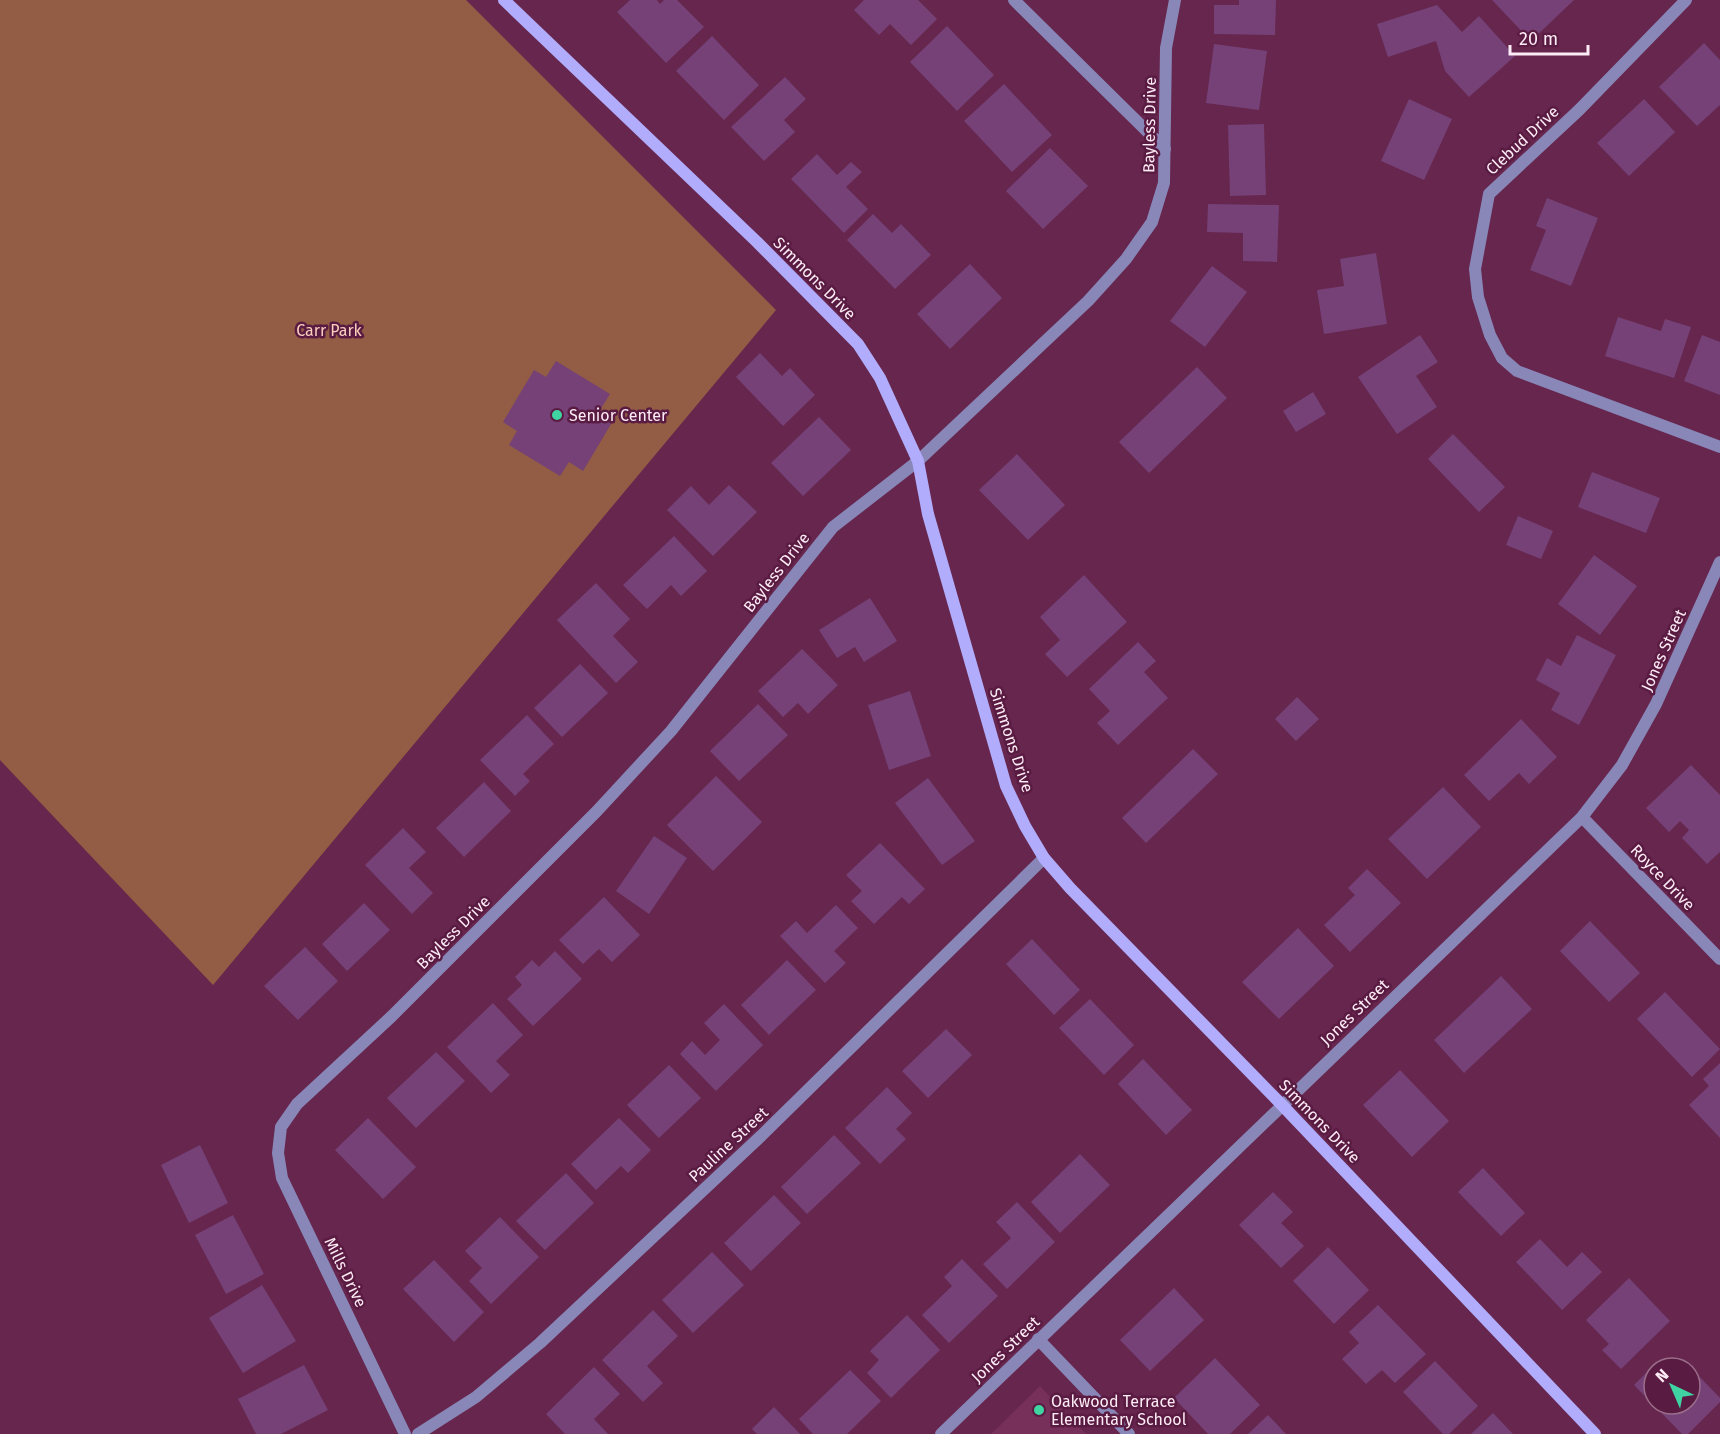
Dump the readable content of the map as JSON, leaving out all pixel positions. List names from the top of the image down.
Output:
{
  "streets": {
    "street": [
      "Bayless Drive",
      "Clebud Drive",
      "Simmons Drive",
      "Jones Street",
      "Royce Drive",
      "Pauline Street",
      "Mills Drive"
    ]
  },
  "crossings": [
    ["Bayless Drive", "Simmons Drive"],
    ["Bayless Drive", "Mills Drive"],
    ["Simmons Drive", "Jones Street"],
    ["Simmons Drive", "Pauline Street"],
    ["Jones Street", "Royce Drive"]
  ],
  "parks": ["Carr Park"],
  "places": ["Senior Center", "Oakwood Terrace Elementary School"],
  "scale_bar": "20 m",
  "north": "top left"
}
